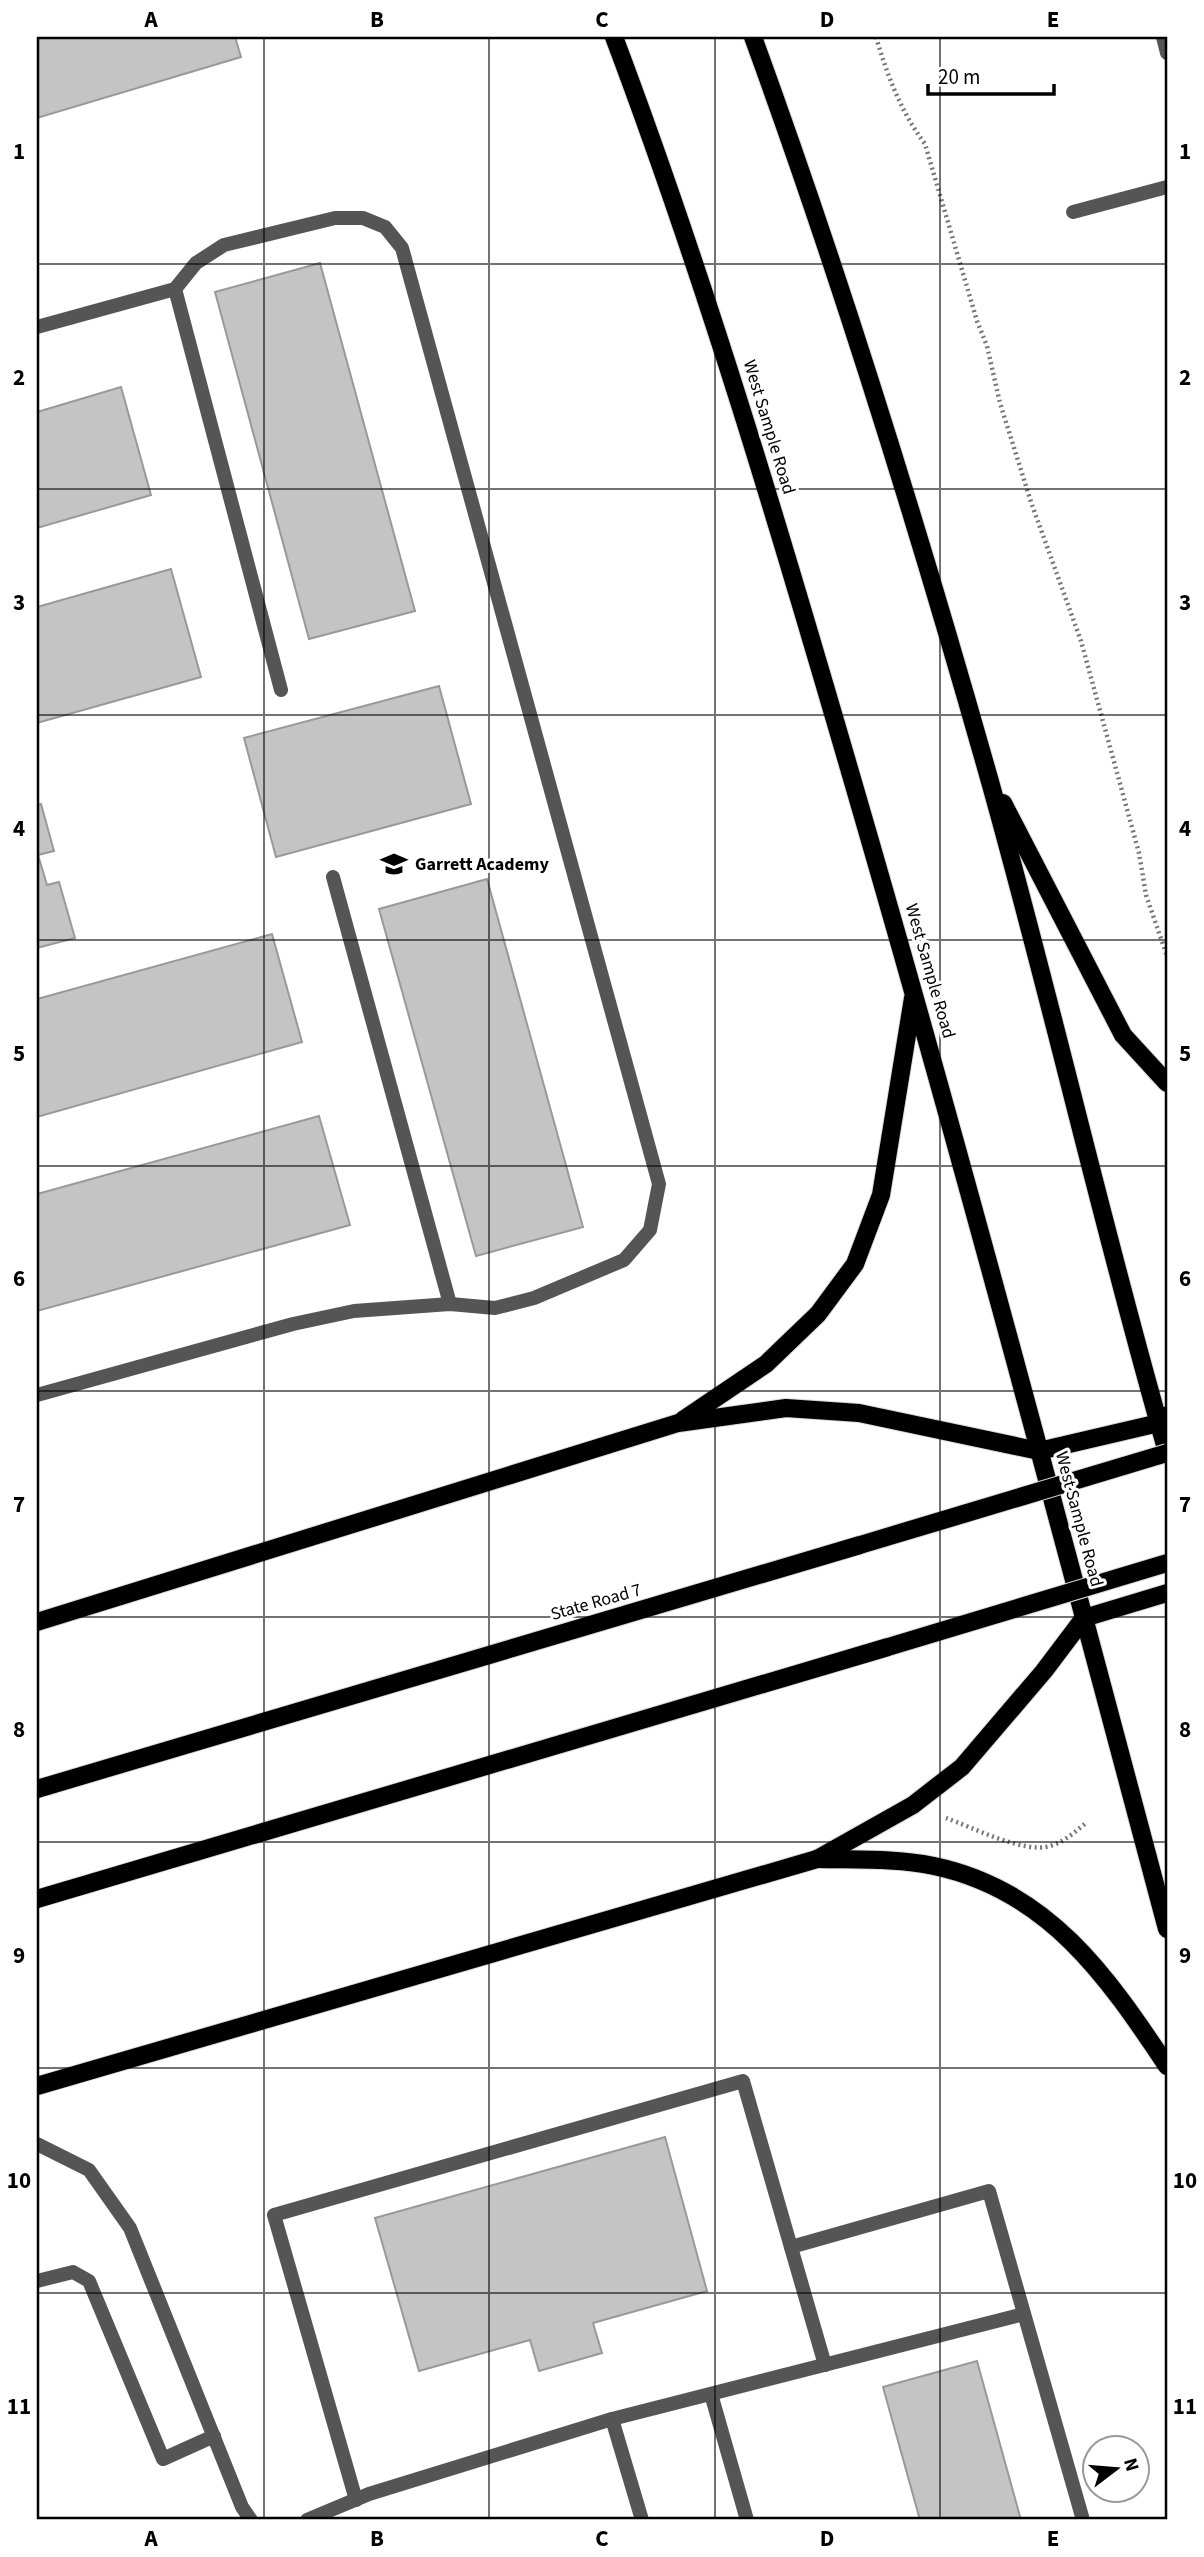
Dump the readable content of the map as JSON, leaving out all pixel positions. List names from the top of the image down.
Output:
{
  "streets": {
    "main road": ["West Sample Road", "State Road 7"]
  },
  "places": {
    "school or university": ["Garrett Academy"]
  },
  "scale_bar": "20 m",
  "north": "right",
  "grid": {
    "columns": [
      "A",
      "B",
      "C",
      "D",
      "E"
    ],
    "rows": [
      "1",
      "2",
      "3",
      "4",
      "5",
      "6",
      "7",
      "8",
      "9",
      "10",
      "11"
    ]
  }
}
